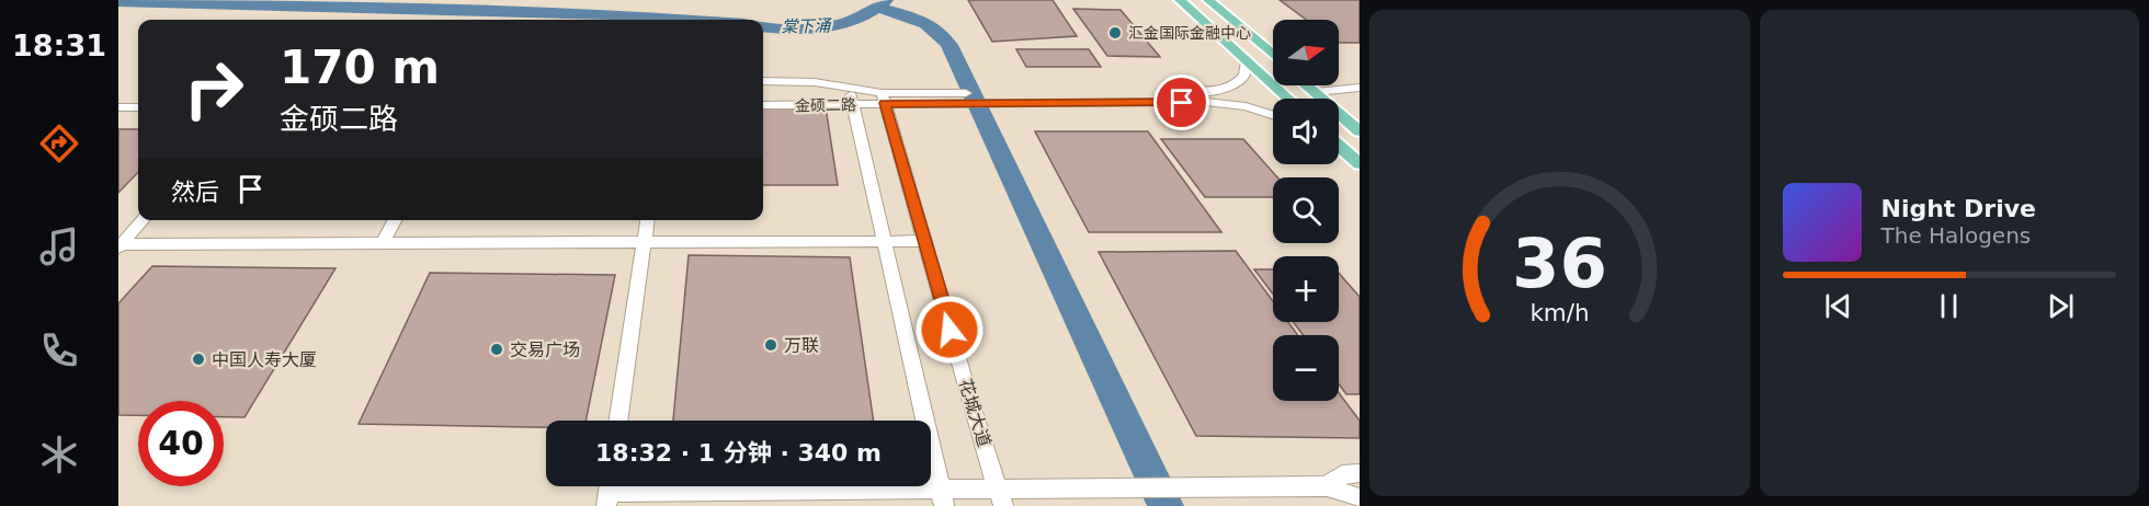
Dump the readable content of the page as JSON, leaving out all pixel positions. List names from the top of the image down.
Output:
{
  "streets": {
    "street": ["金硕二路", "花城大道"]
  },
  "crossings": [
    ["金硕二路", "花城大道"]
  ],
  "water": ["棠下涌"],
  "places": [
    "汇金国际金融中心",
    "万联",
    "交易广场",
    "中国人寿大厦"
  ],
  "north": "right",
  "page": {
    "tabs": "18:31",
    "map_buttons": ["+", "−"],
    "turn": ["170 m", "金硕二路"],
    "then": "然后",
    "song": ["Night Drive", "The Halogens"],
    "limit": "40",
    "trip": "18:32 · 1 分钟 · 340 m",
    "gauge": ["36", "km/h"]
  }
}
